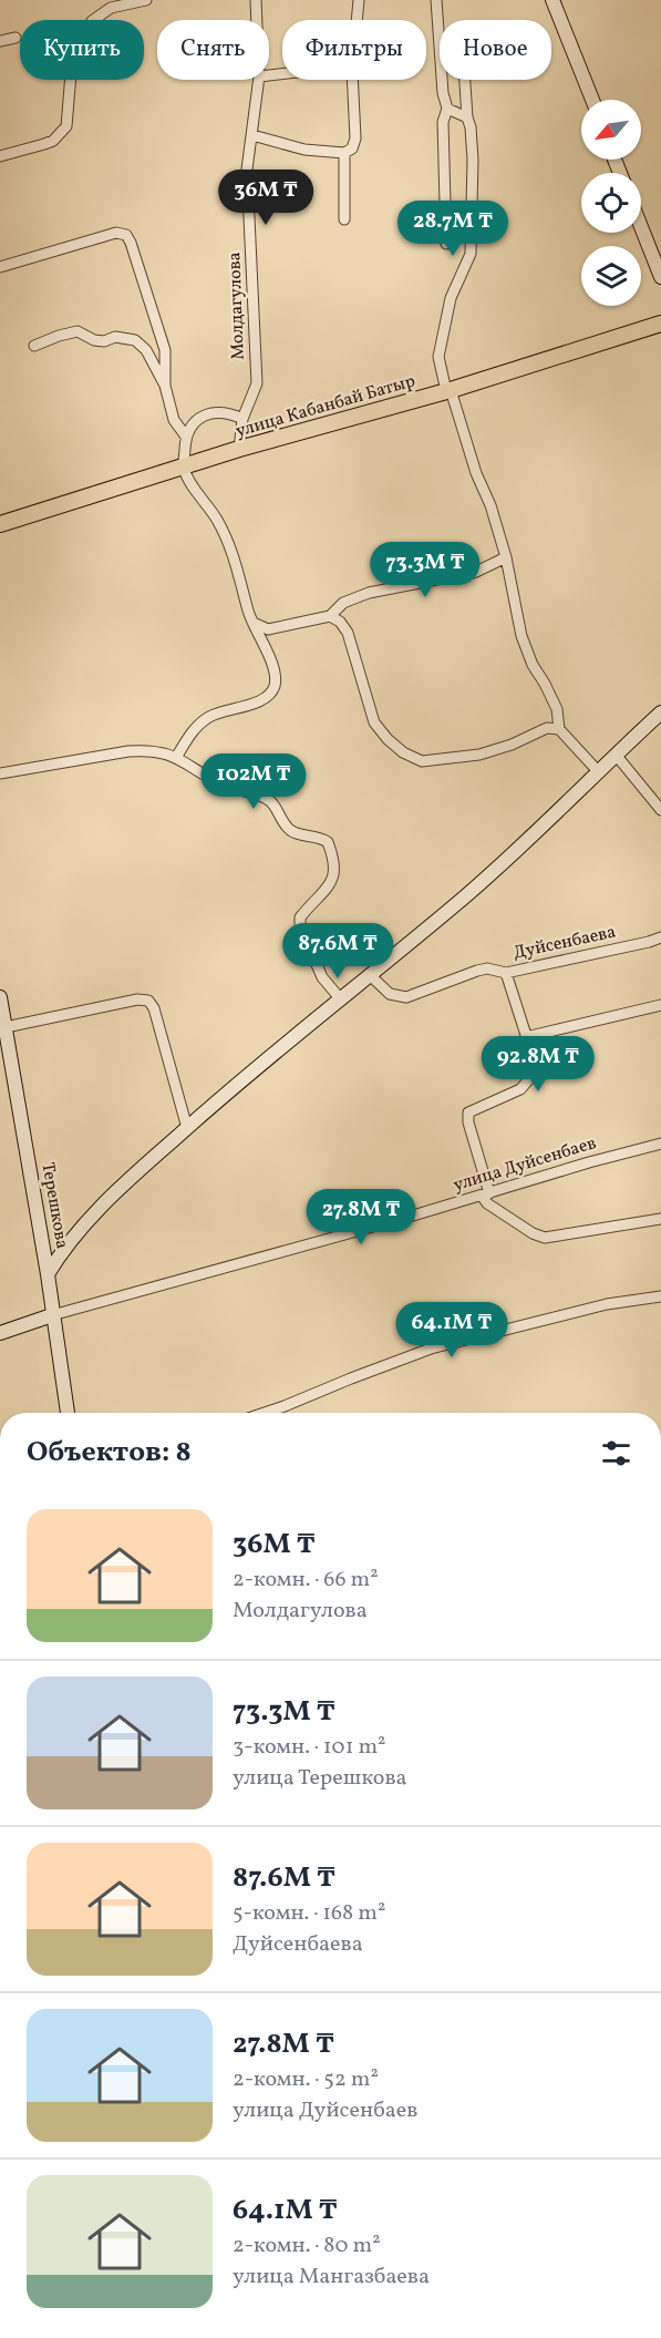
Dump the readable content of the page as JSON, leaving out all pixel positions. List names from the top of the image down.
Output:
{
  "streets": {
    "main road": ["улица Кабанбай Батыр"],
    "street": [
      "Молдагулова",
      "Дуйсенбаева",
      "улица Дуйсенбаев",
      "Терешкова"
    ]
  },
  "crossings": [
    ["Молдагулова", "улица Кабанбай Батыр"],
    ["улица Дуйсенбаев", "Терешкова"]
  ],
  "north": "bottom left",
  "page": {
    "chip": [
      "Купить",
      "Снять",
      "Фильтры",
      "Новое"
    ],
    "price": [
      "36M ₸",
      "28.7M ₸",
      "73.3M ₸",
      "102M ₸",
      "87.6M ₸",
      "92.8M ₸",
      "27.8M ₸",
      "64.1M ₸"
    ],
    "heading": "Объектов: 8",
    "list": [
      {
        "name": "36M ₸",
        "note": "2-комн. · 66 m² · Молдагулова"
      },
      {
        "name": "73.3M ₸",
        "note": "3-комн. · 101 m² · улица Терешкова"
      },
      {
        "name": "87.6M ₸",
        "note": "5-комн. · 168 m² · Дуйсенбаева"
      },
      {
        "name": "27.8M ₸",
        "note": "2-комн. · 52 m² · улица Дуйсенбаев"
      },
      {
        "name": "64.1M ₸",
        "note": "2-комн. · 80 m² · улица Мангазбаева"
      }
    ]
  }
}
